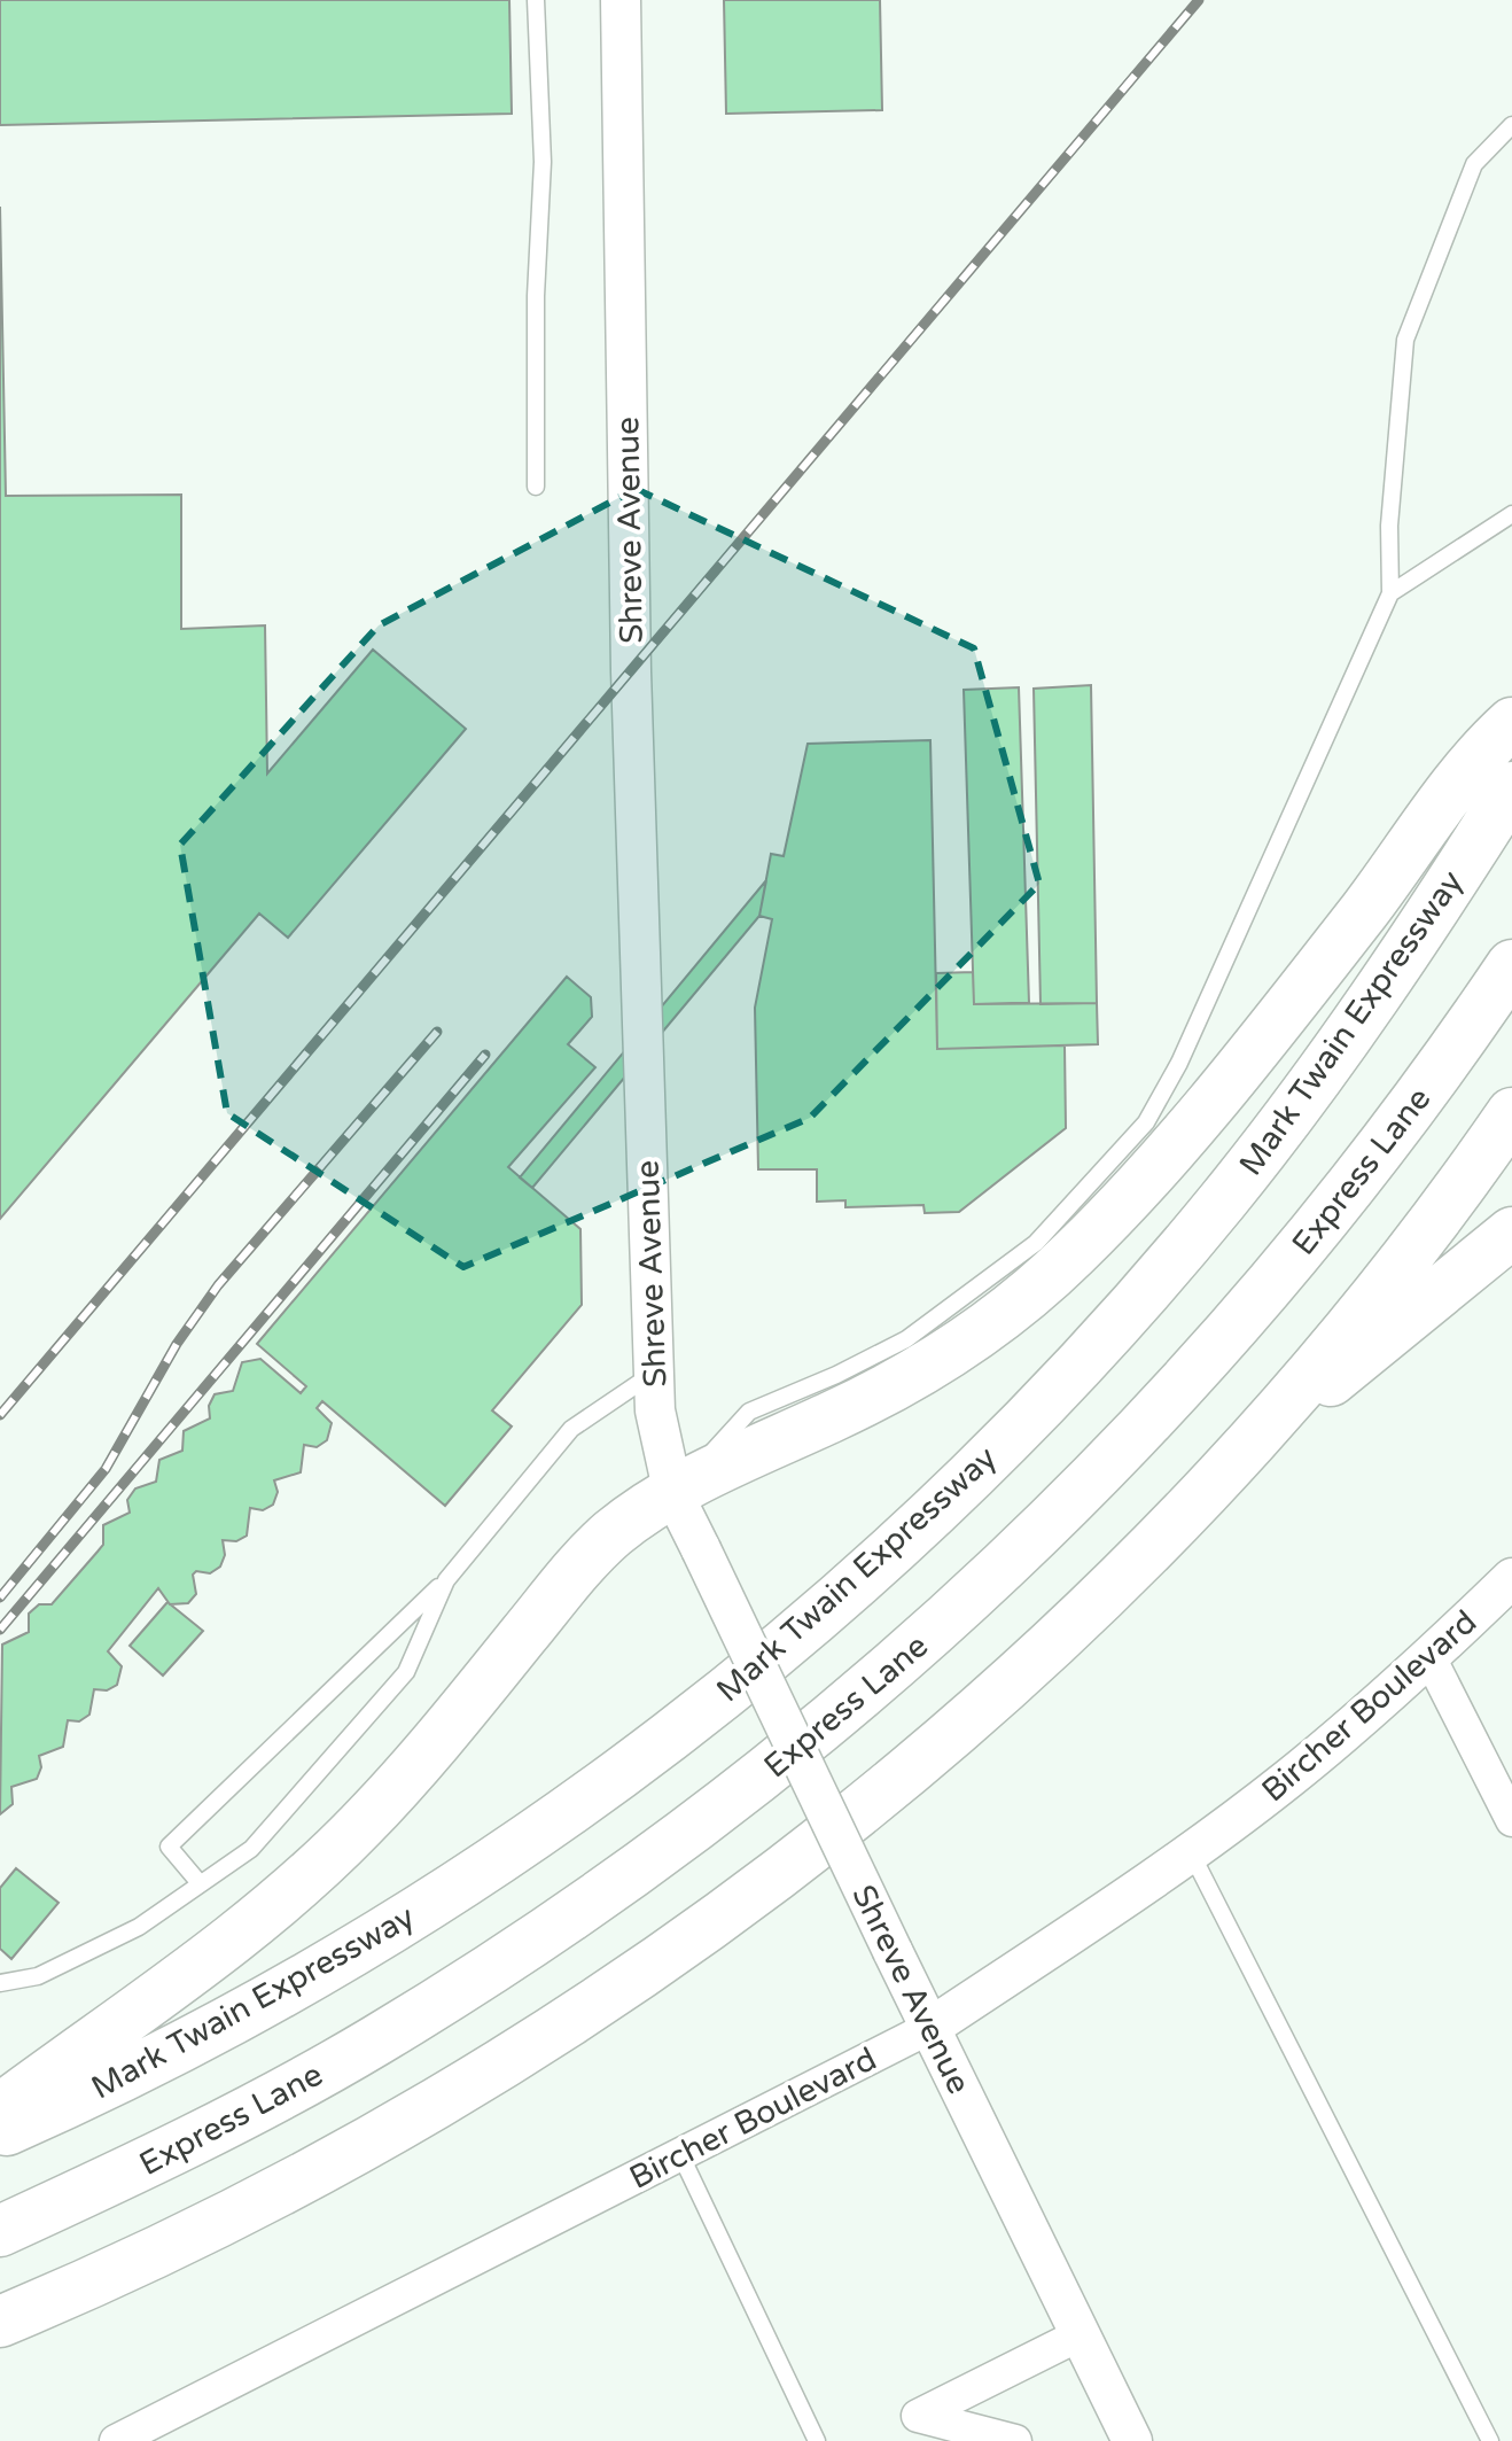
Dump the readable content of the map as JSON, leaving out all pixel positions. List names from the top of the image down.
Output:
{
  "streets": {
    "highway": ["Mark Twain Expressway", "Express Lane"],
    "street": ["Shreve Avenue", "Bircher Boulevard"]
  },
  "crossings": [
    ["Shreve Avenue", "Bircher Boulevard"]
  ]
}
